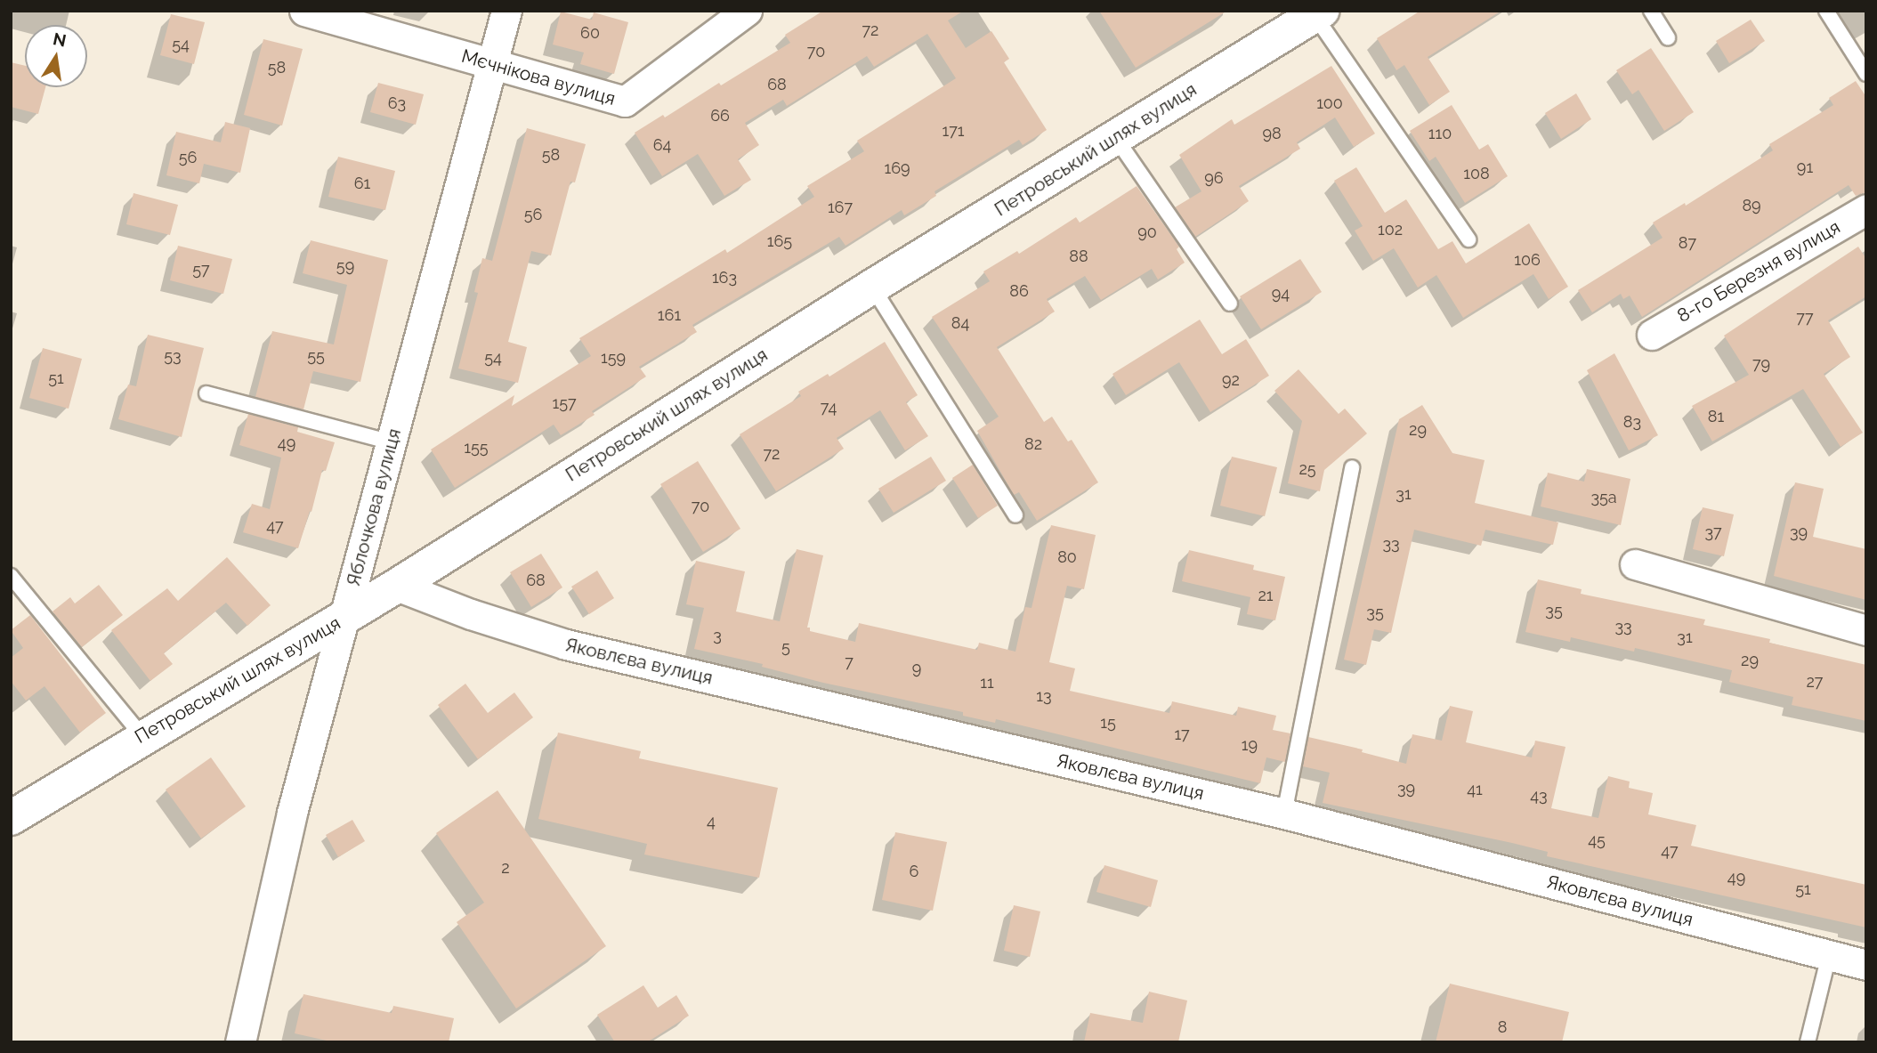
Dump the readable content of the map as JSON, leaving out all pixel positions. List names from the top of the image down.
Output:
{
  "streets": {
    "street": [
      "Мєчнікова вулиця",
      "Петровський шлях вулиця",
      "8-го Березня вулиця",
      "Яблочкова вулиця",
      "Яковлєва вулиця"
    ]
  },
  "crossings": [
    ["Мєчнікова вулиця", "Яблочкова вулиця"],
    ["Петровський шлях вулиця", "Яблочкова вулиця"],
    ["Петровський шлях вулиця", "Яковлєва вулиця"]
  ],
  "house_numbers": [
    "72",
    "60",
    "54",
    "70",
    "58",
    "68",
    "63",
    "100",
    "66",
    "171",
    "98",
    "110",
    "64",
    "58",
    "56",
    "91",
    "169",
    "108",
    "96",
    "61",
    "89",
    "167",
    "56",
    "102",
    "90",
    "165",
    "87",
    "88",
    "106",
    "59",
    "57",
    "163",
    "86",
    "94",
    "161",
    "77",
    "84",
    "53",
    "55",
    "54",
    "159",
    "79",
    "51",
    "92",
    "157",
    "74",
    "81",
    "83",
    "29",
    "49",
    "82",
    "155",
    "72",
    "25",
    "31",
    "35а",
    "70",
    "47",
    "37",
    "39",
    "33",
    "80",
    "68",
    "21",
    "35",
    "35",
    "33",
    "3",
    "31",
    "5",
    "29",
    "7",
    "9",
    "27",
    "11",
    "13",
    "15",
    "17",
    "19",
    "39",
    "41",
    "43",
    "4",
    "45",
    "47",
    "2",
    "6",
    "49",
    "51",
    "8"
  ],
  "north": "top"
}
